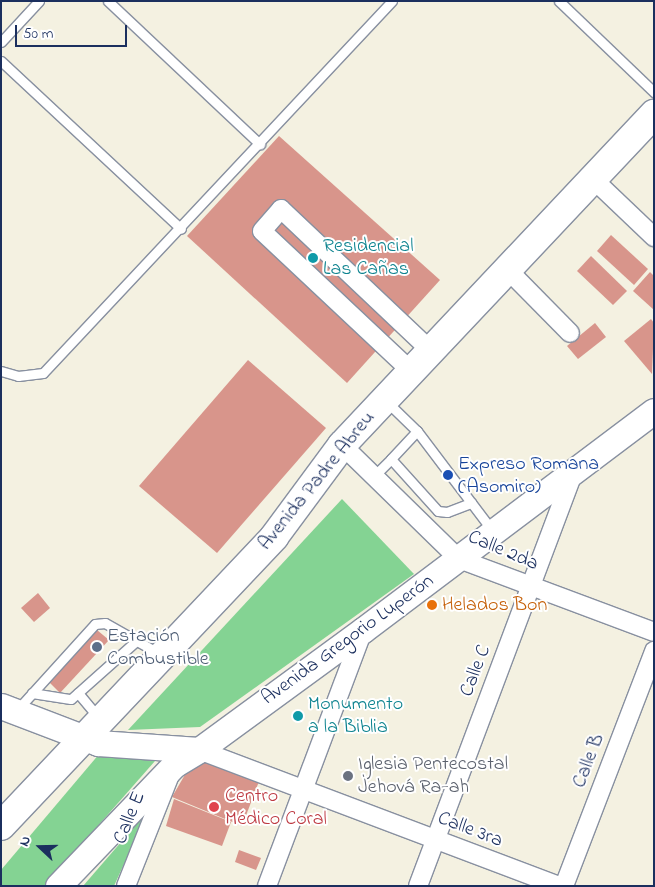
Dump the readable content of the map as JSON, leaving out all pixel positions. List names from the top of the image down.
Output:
{
  "streets": {
    "main road": ["Avenida Padre Abreu", "Avenida Gregorio Luperón"],
    "street": [
      "Calle 2da",
      "Calle C",
      "Calle B",
      "Calle E",
      "Calle 3ra"
    ]
  },
  "crossings": [
    ["Avenida Padre Abreu", "Calle 2da"],
    ["Calle 2da", "Avenida Gregorio Luperón"],
    ["Calle 2da", "Calle C"],
    ["Avenida Gregorio Luperón", "Calle C"],
    ["Avenida Gregorio Luperón", "Calle E"],
    ["Avenida Gregorio Luperón", "Calle 3ra"],
    ["Calle C", "Calle 3ra"]
  ],
  "places": [
    "Residencial Las Cañas",
    "Expreso Romana (Asomiro)",
    "Helados Bon",
    "Estación Combustible",
    "Monumento a la Biblia",
    "Iglesia Pentecostal Jehová Ra-ah",
    "Centro Médico Coral"
  ],
  "scale_bar": "50 m",
  "north": "left"
}
